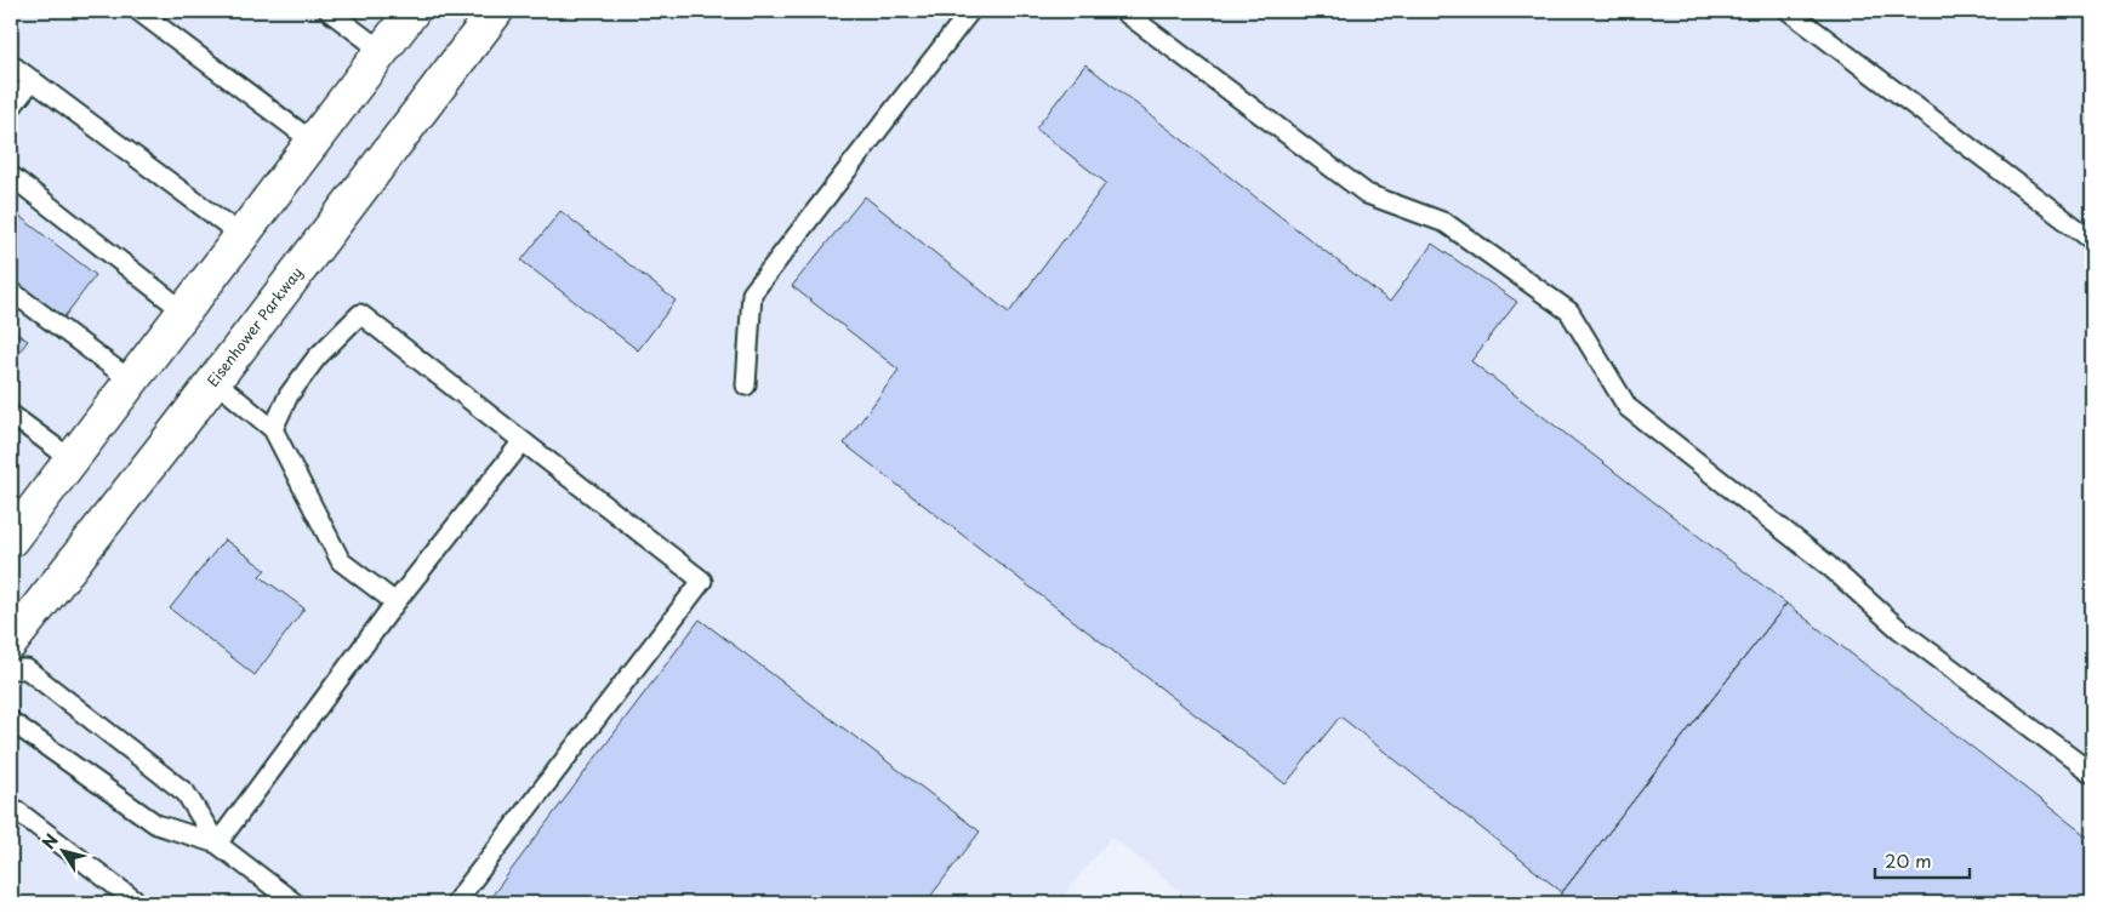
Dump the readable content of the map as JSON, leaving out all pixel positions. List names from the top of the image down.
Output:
{
  "streets": {
    "main road": ["Eisenhower Parkway"]
  },
  "scale_bar": "20 m",
  "north": "top left"
}
